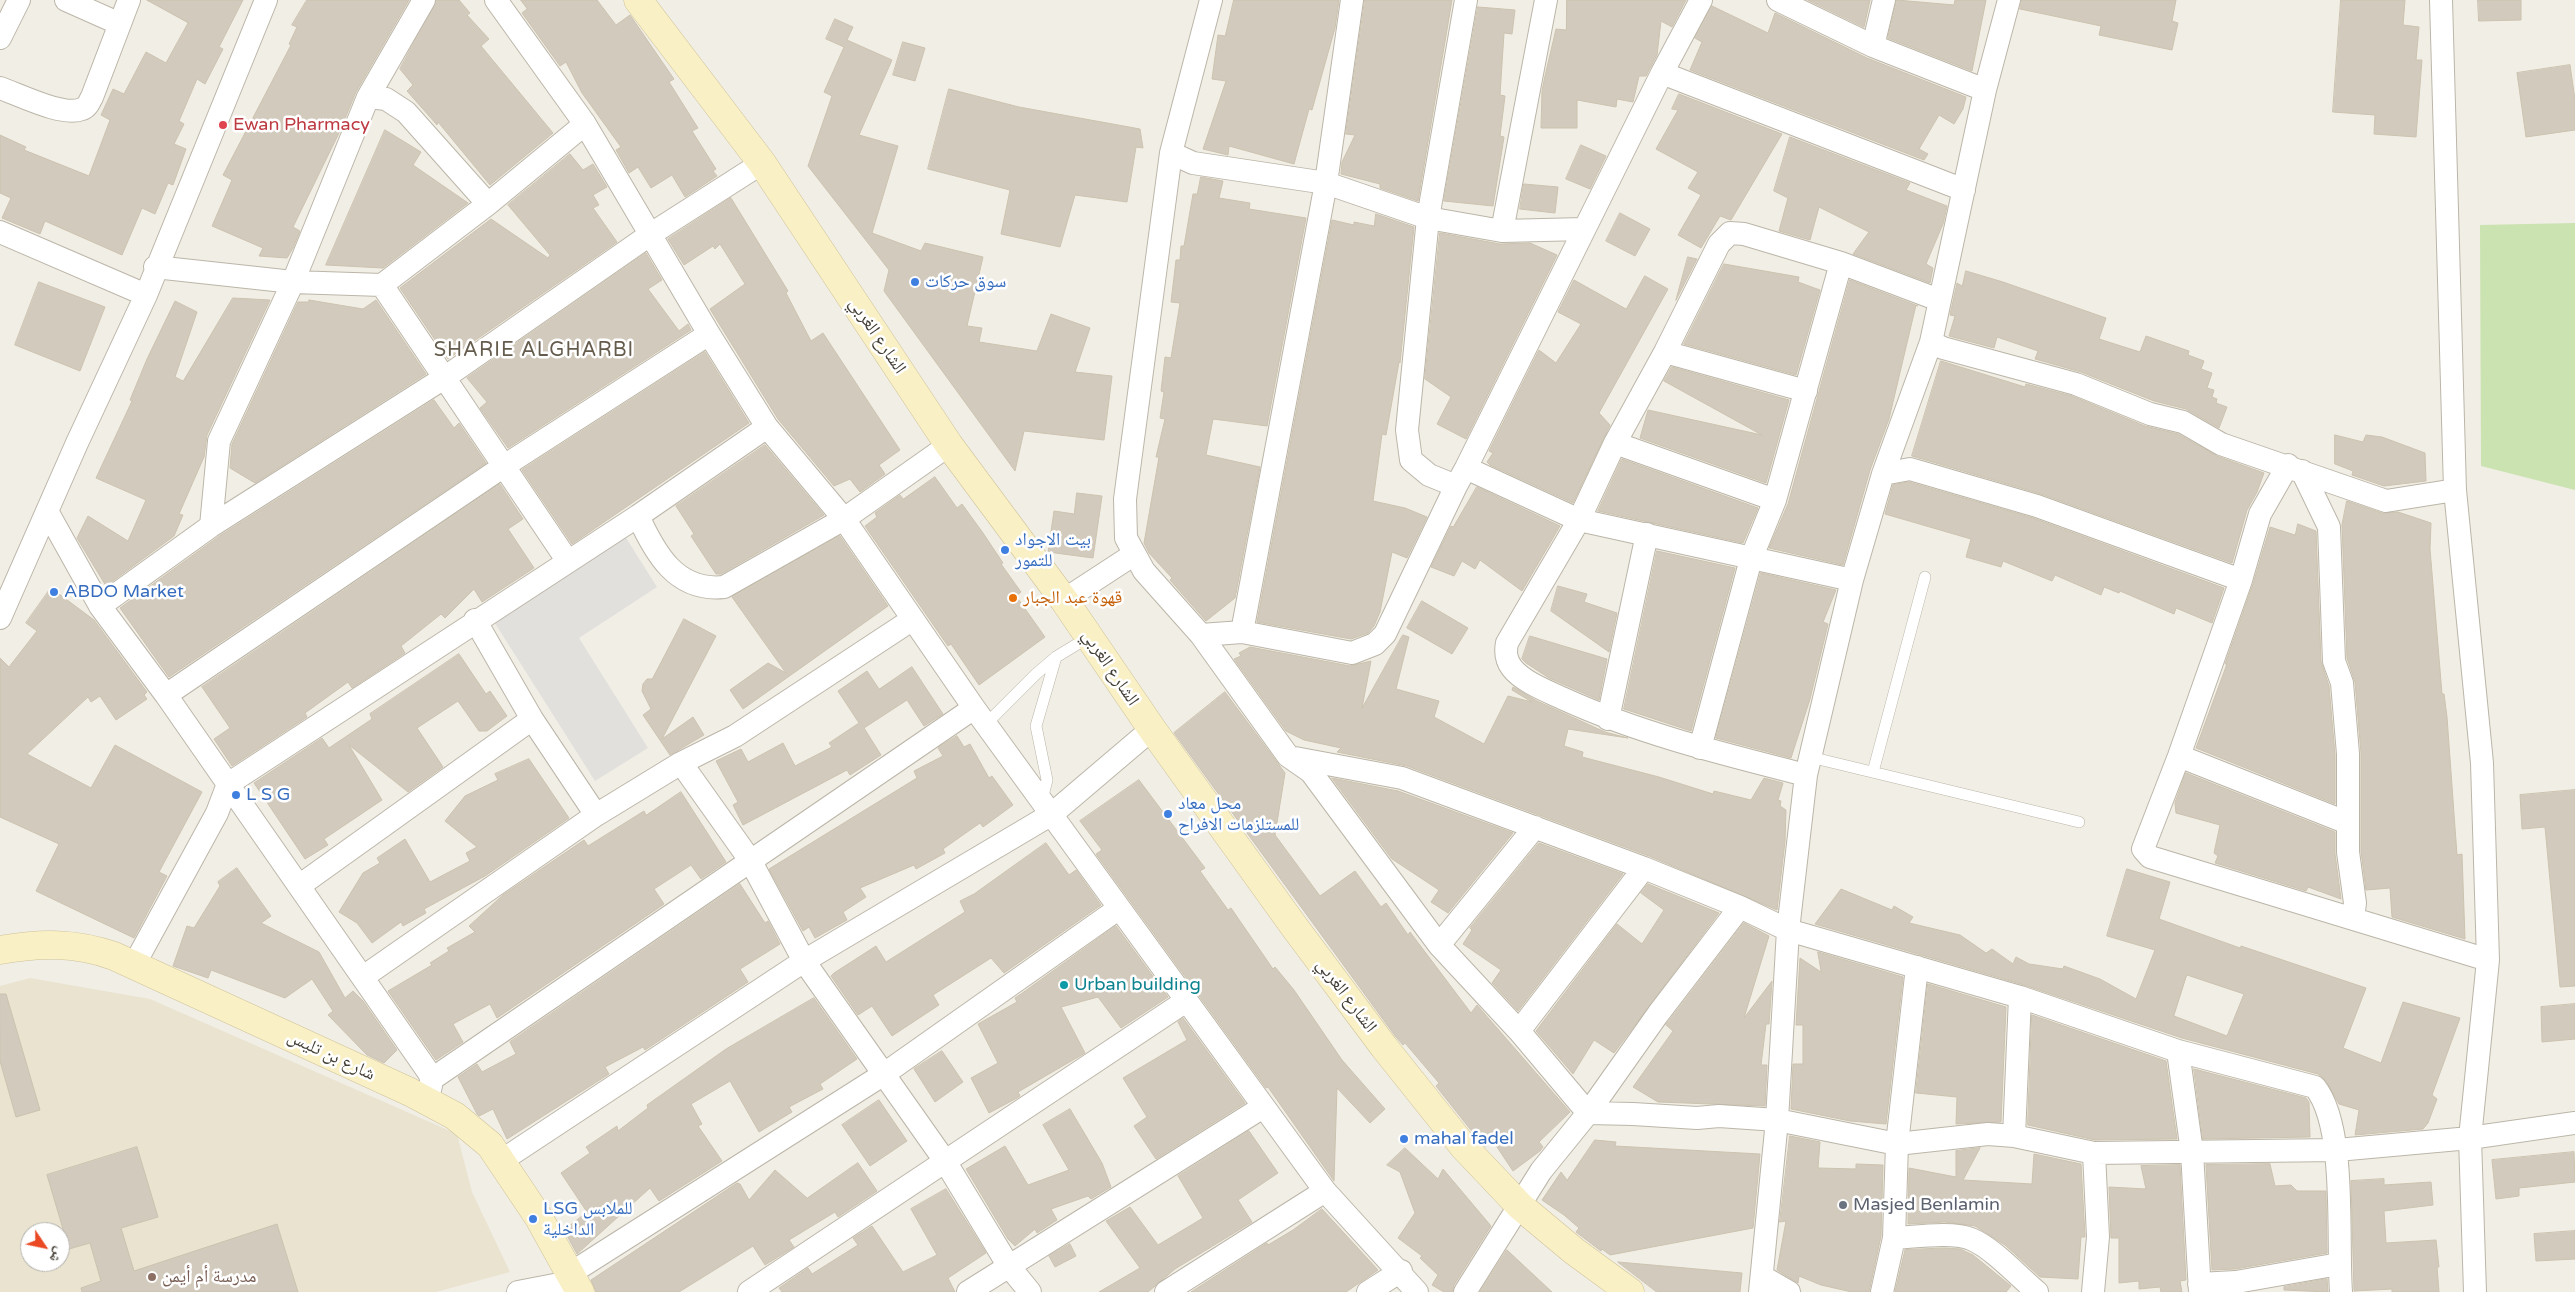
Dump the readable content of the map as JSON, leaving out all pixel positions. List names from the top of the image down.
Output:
{
  "streets": {
    "street": ["الشارع الغربي", "شارع بن تليس"]
  },
  "districts": ["SHARIE ALGHARBI"],
  "places": [
    "Ewan Pharmacy",
    "سوق حركات",
    "بيت الاجواد للتمور",
    "ABDO Market",
    "قهوة عبد الجبار",
    "L S G",
    "محل معاد للمستلزمات الافراح",
    "Urban building",
    "mahal fadel",
    "Masjed Benlamin",
    "LSG للملابس الداخلية",
    "مدرسة أم أيمن"
  ],
  "north": "bottom right"
}
